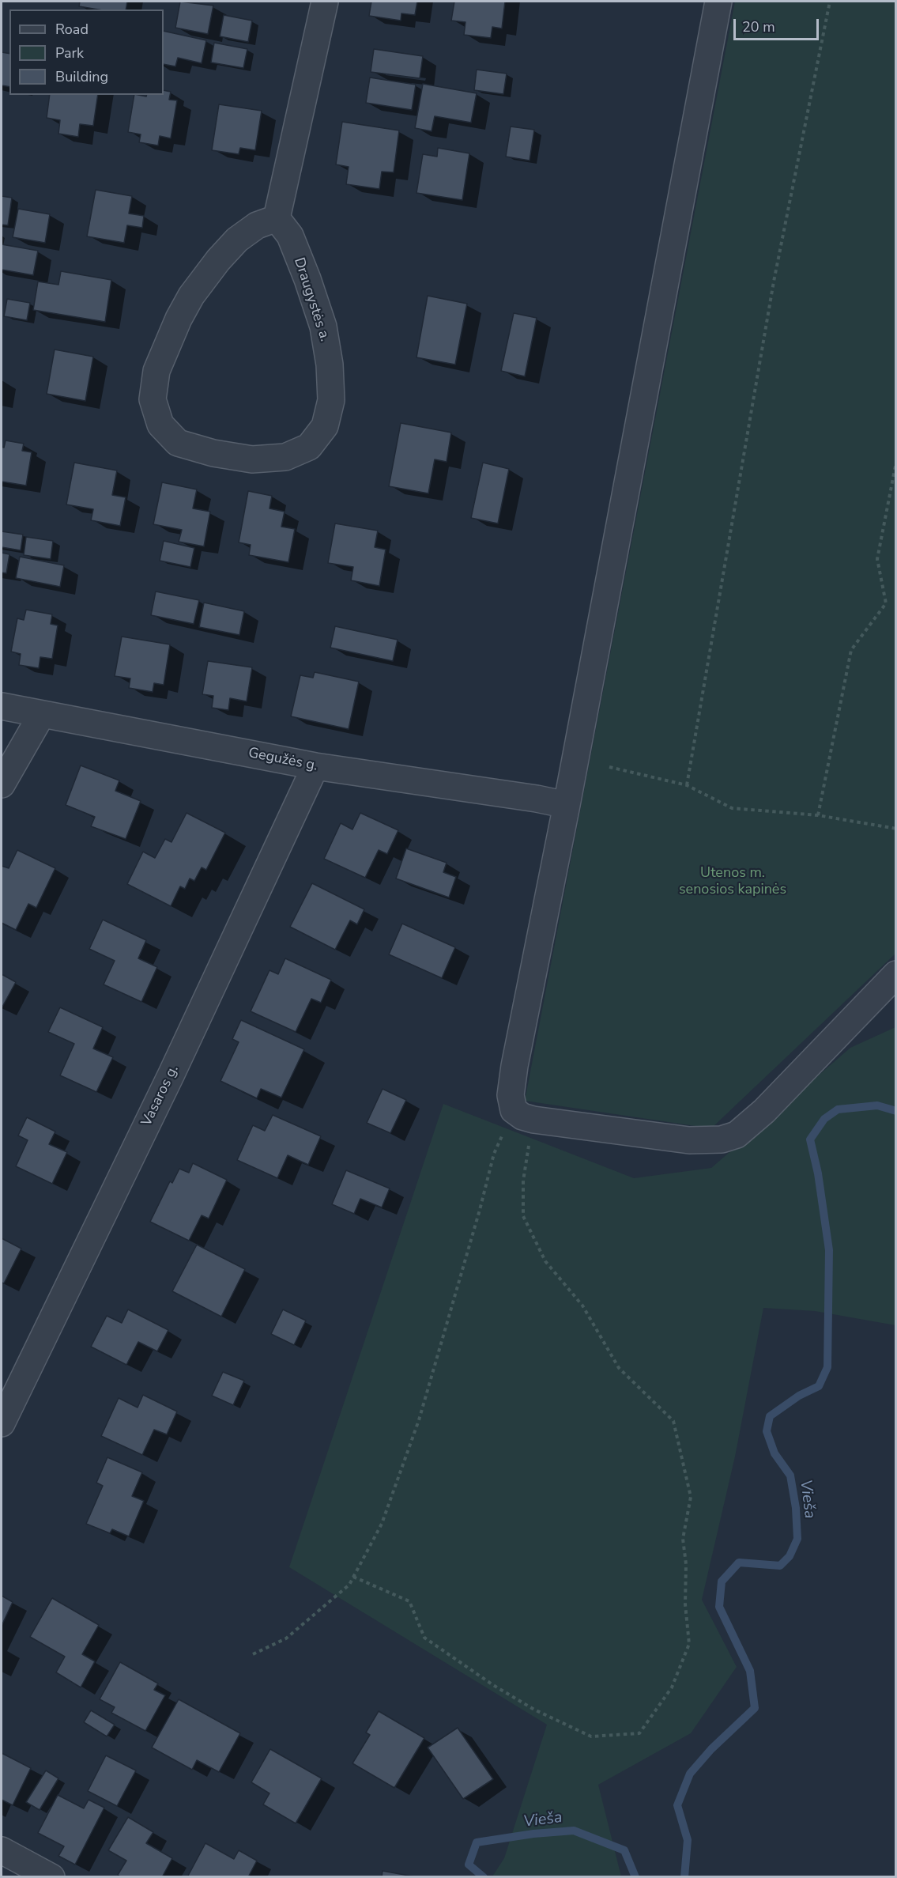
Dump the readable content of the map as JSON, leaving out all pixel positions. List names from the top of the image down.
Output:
{
  "streets": {
    "street": ["Draugystės a.", "Gegužės g.", "Vasaros g."]
  },
  "crossings": [
    ["Gegužės g.", "Vasaros g."]
  ],
  "water": ["Vieša"],
  "parks": ["Utenos m. senosios kapinės"],
  "legend": ["Road", "Park", "Building"],
  "scale_bar": "20 m"
}
